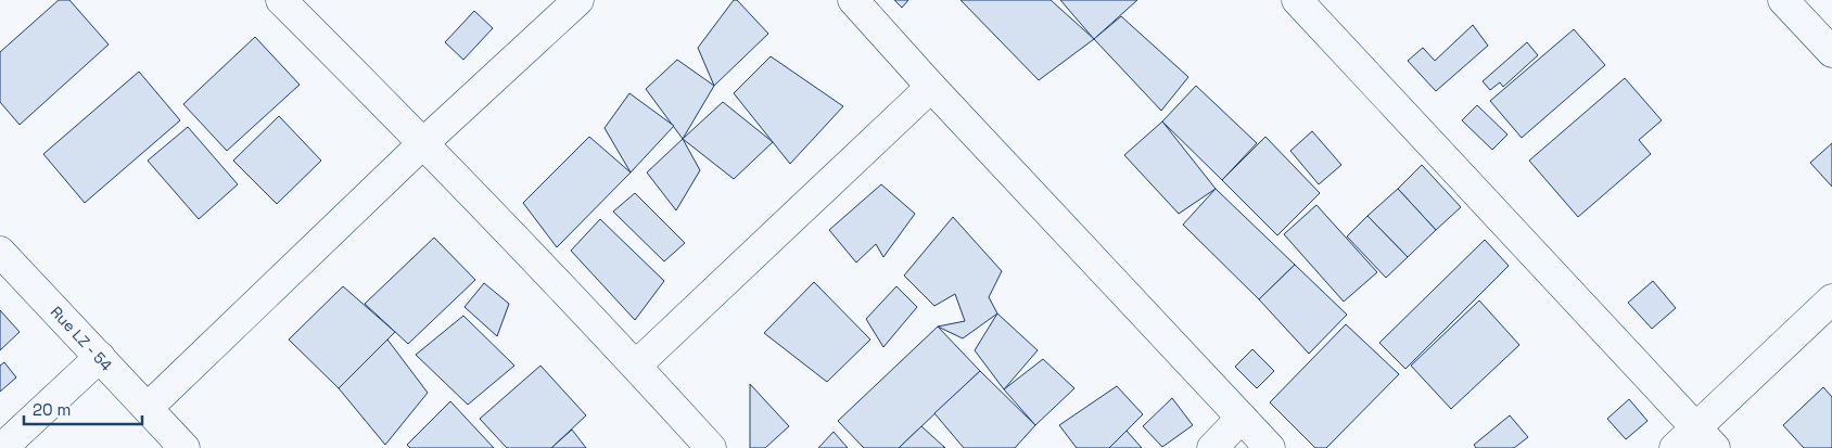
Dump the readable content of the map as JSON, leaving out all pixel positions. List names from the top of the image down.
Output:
{
  "streets": {
    "street": ["Rue LZ - 54"]
  },
  "scale_bar": "20 m"
}
